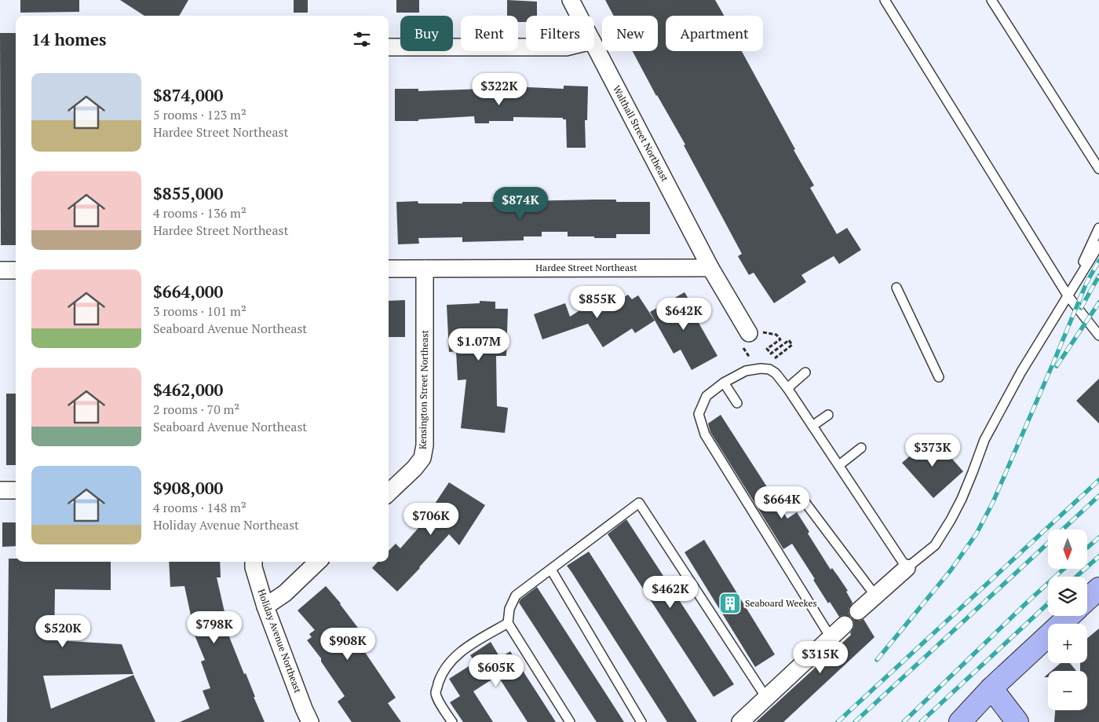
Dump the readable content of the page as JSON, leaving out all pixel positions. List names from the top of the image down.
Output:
{
  "streets": {
    "street": [
      "Walthall Street Northeast",
      "Hardee Street Northeast",
      "Kensington Street Northeast",
      "Holiday Avenue Northeast"
    ]
  },
  "crossings": [
    ["Walthall Street Northeast", "Hardee Street Northeast"],
    ["Hardee Street Northeast", "Kensington Street Northeast"]
  ],
  "places": {
    "building": ["Seaboard Weekes"]
  },
  "north": "bottom",
  "page": {
    "chip": [
      "Buy",
      "Rent",
      "Filters",
      "New",
      "Apartment"
    ],
    "heading": "14 homes",
    "list": [
      {
        "name": "$874,000",
        "note": "5 rooms · 123 m² · Hardee Street Northeast"
      },
      {
        "name": "$855,000",
        "note": "4 rooms · 136 m² · Hardee Street Northeast"
      },
      {
        "name": "$664,000",
        "note": "3 rooms · 101 m² · Seaboard Avenue Northeast"
      },
      {
        "name": "$462,000",
        "note": "2 rooms · 70 m² · Seaboard Avenue Northeast"
      },
      {
        "name": "$908,000",
        "note": "4 rooms · 148 m² · Holiday Avenue Northeast"
      }
    ],
    "price": [
      "$322K",
      "$874K",
      "$855K",
      "$642K",
      "$1.07M",
      "$373K",
      "$664K",
      "$706K",
      "$462K",
      "$798K",
      "$520K",
      "$908K",
      "$315K",
      "$605K"
    ],
    "map_buttons": ["+", "−"]
  }
}
